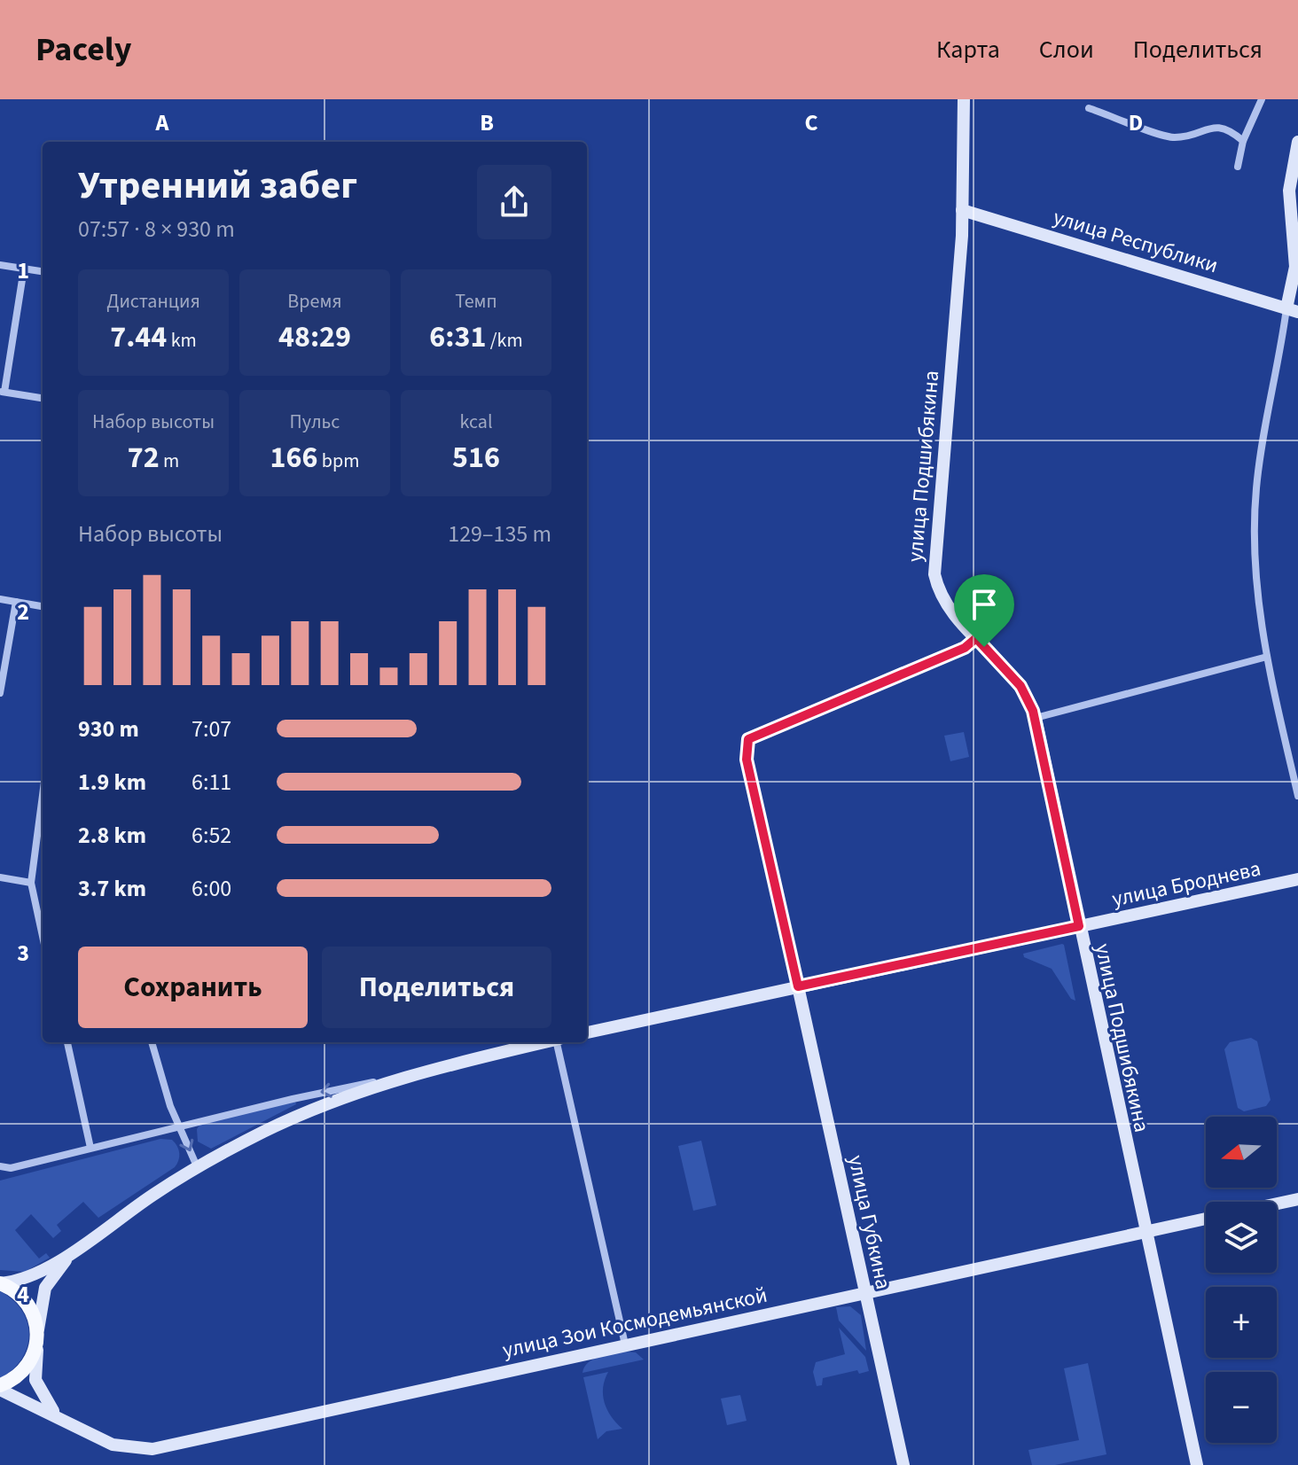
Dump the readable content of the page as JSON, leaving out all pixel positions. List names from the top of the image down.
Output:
{
  "streets": {
    "main road": [
      "улица Республики",
      "улица Подшибякина",
      "улица Броднева",
      "улица Губкина",
      "улица Зои Космодемьянской"
    ]
  },
  "crossings": [
    ["улица Республики", "улица Подшибякина"],
    ["улица Подшибякина", "улица Броднева"],
    ["улица Подшибякина", "улица Зои Космодемьянской"],
    ["улица Броднева", "улица Губкина"],
    ["улица Губкина", "улица Зои Космодемьянской"]
  ],
  "north": "left",
  "page": {
    "header": "Pacely",
    "nav": ["Карта", "Слои", "Поделиться"],
    "heading": ["Утренний забег", "07:57 · 8 × 930 m"],
    "stats": [
      ["Дистанция", "7.44 km"],
      ["Время", "48:29"],
      ["Темп", "6:31 /km"],
      ["Набор высоты", "72 m"],
      ["Пульс", "166 bpm"],
      ["kcal", "516"]
    ],
    "chart": ["Набор высоты", "129–135 m"],
    "list": [
      {
        "name": "930 m",
        "note": "7:07"
      },
      {
        "name": "1.9 km",
        "note": "6:11"
      },
      {
        "name": "2.8 km",
        "note": "6:52"
      },
      {
        "name": "3.7 km",
        "note": "6:00"
      }
    ],
    "buttons": ["Сохранить", "Поделиться"],
    "map_buttons": ["+", "−"]
  },
  "grid": {
    "columns": [
      "A",
      "B",
      "C",
      "D"
    ],
    "rows": [
      "1",
      "2",
      "3",
      "4"
    ]
  }
}
